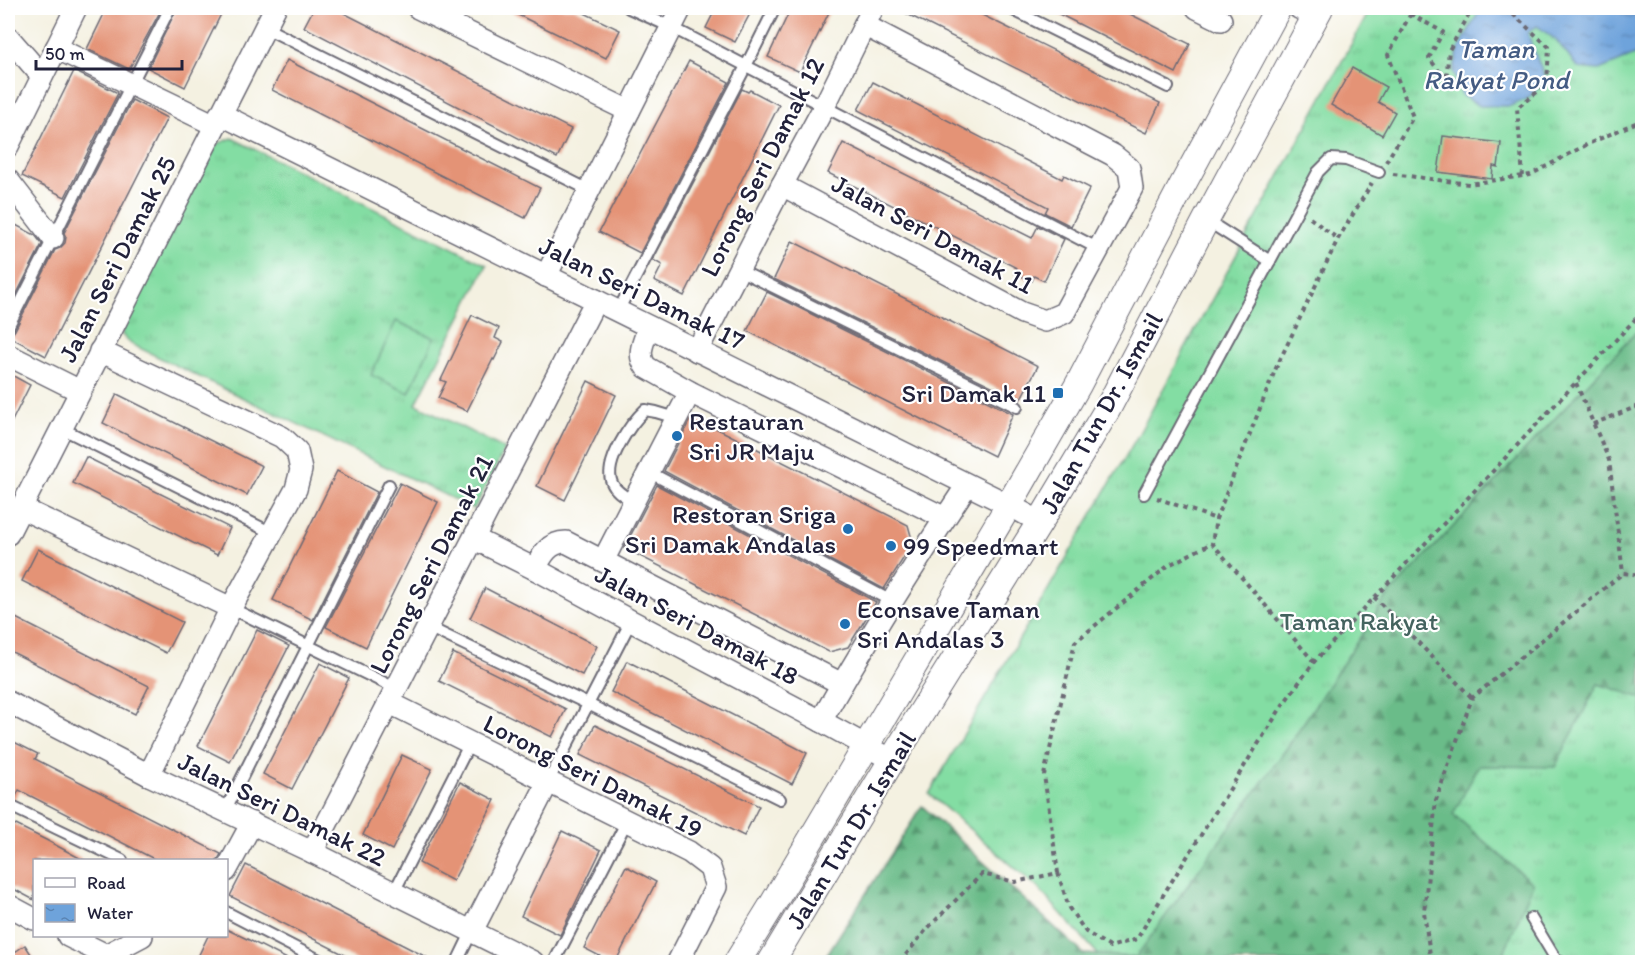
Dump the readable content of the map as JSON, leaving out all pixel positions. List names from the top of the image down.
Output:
{
  "streets": {
    "street": [
      "Lorong Seri Damak 12",
      "Jalan Seri Damak 11",
      "Jalan Seri Damak 25",
      "Jalan Seri Damak 17",
      "Jalan Tun Dr. Ismail",
      "Lorong Seri Damak 21",
      "Jalan Seri Damak 18",
      "Lorong Seri Damak 19",
      "Jalan Seri Damak 22"
    ]
  },
  "crossings": [
    ["Lorong Seri Damak 12", "Jalan Seri Damak 11"],
    ["Lorong Seri Damak 12", "Jalan Seri Damak 17"],
    ["Jalan Seri Damak 25", "Jalan Seri Damak 17"],
    ["Jalan Seri Damak 17", "Jalan Tun Dr. Ismail"],
    ["Jalan Seri Damak 17", "Lorong Seri Damak 21"],
    ["Jalan Tun Dr. Ismail", "Jalan Seri Damak 18"],
    ["Lorong Seri Damak 21", "Jalan Seri Damak 18"],
    ["Lorong Seri Damak 21", "Lorong Seri Damak 19"],
    ["Lorong Seri Damak 21", "Jalan Seri Damak 22"]
  ],
  "water": ["Taman Rakyat Pond"],
  "parks": ["Taman Rakyat"],
  "places": {
    "transit": ["Sri Damak 11"],
    "other": [
      "Restauran Sri JR Maju",
      "Restoran Sriga Sri Damak Andalas",
      "99 Speedmart",
      "Econsave Taman Sri Andalas 3"
    ]
  },
  "legend": ["Road", "Water"],
  "scale_bar": "50 m"
}
